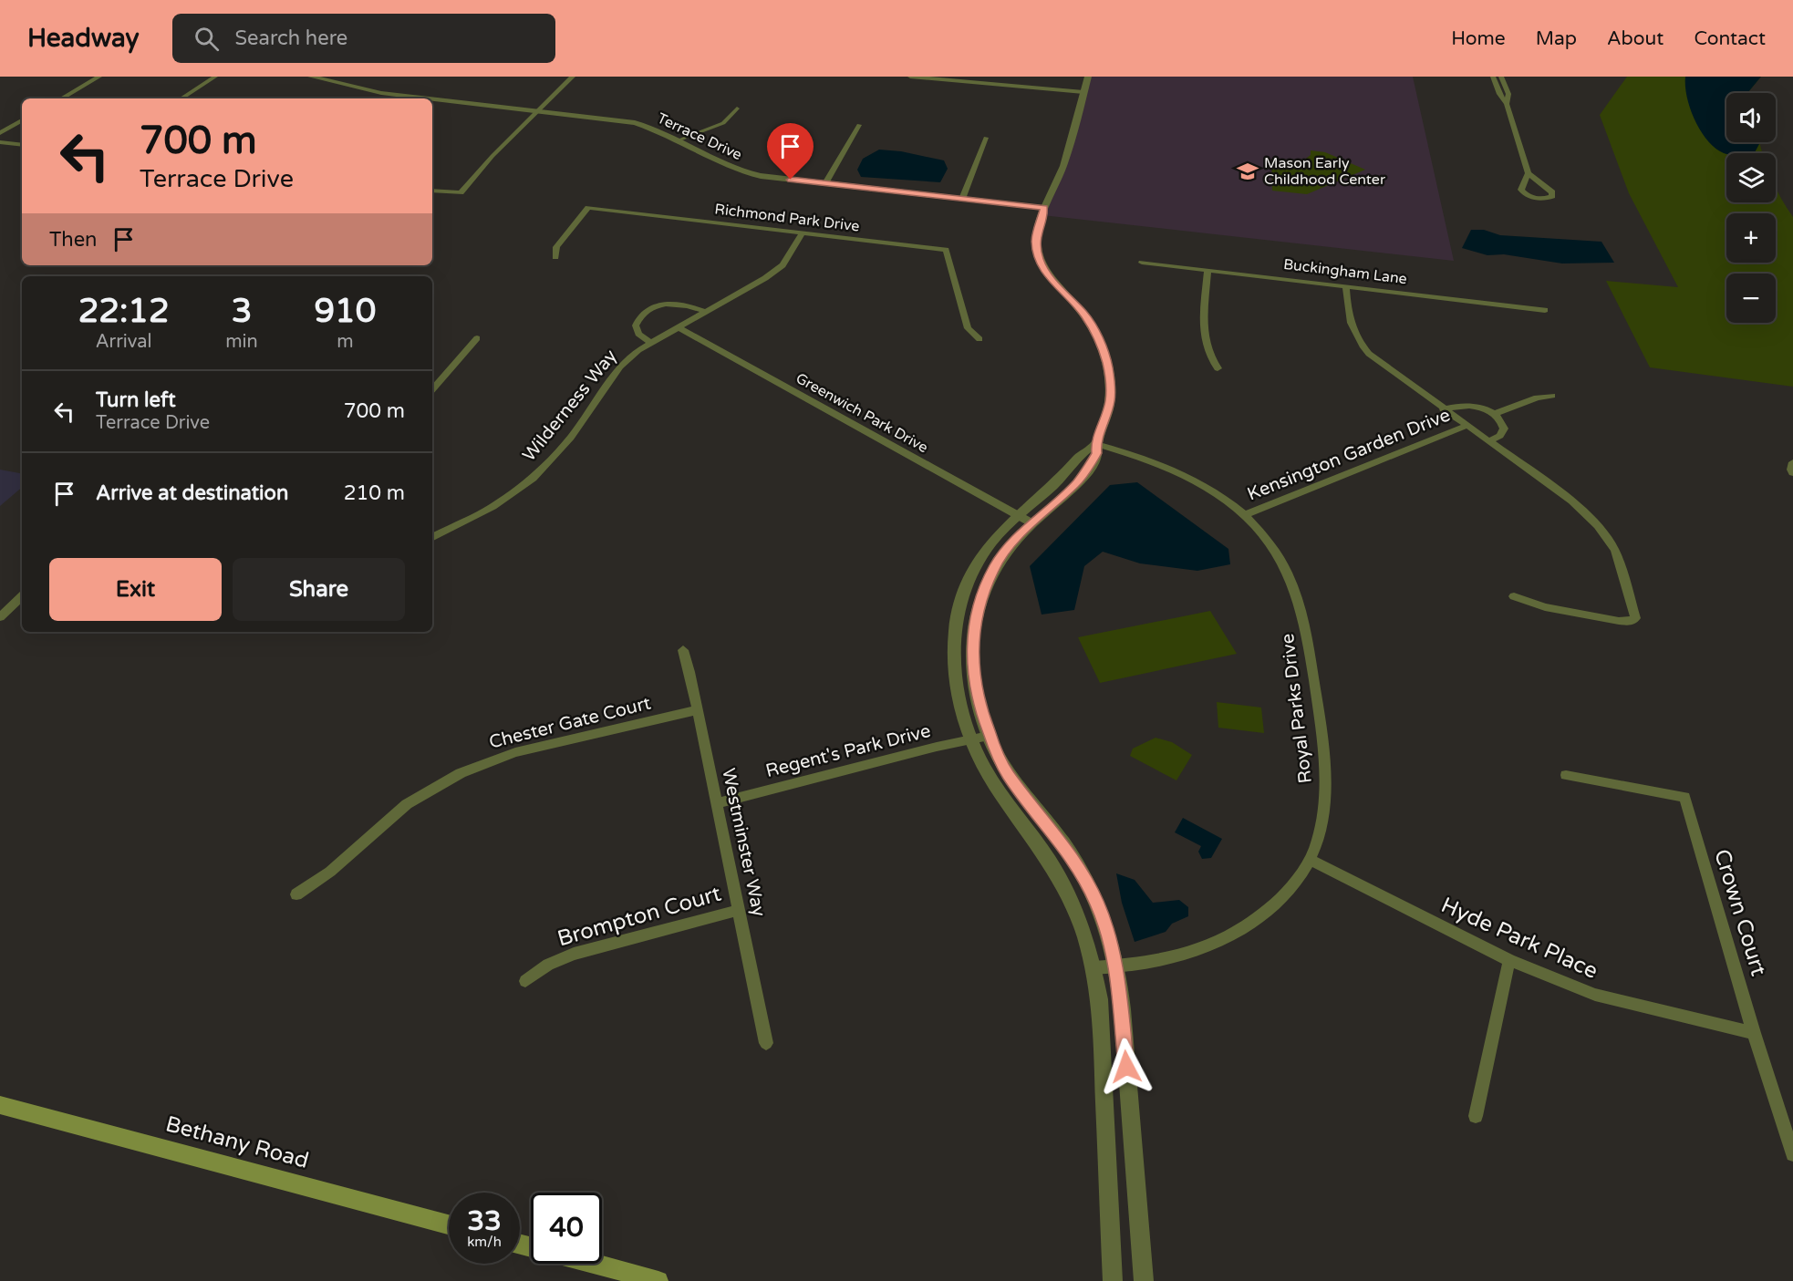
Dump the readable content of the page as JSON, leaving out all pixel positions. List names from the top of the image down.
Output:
{
  "streets": {
    "main road": ["Bethany Road"],
    "street": [
      "Terrace Drive",
      "Richmond Park Drive",
      "Buckingham Lane",
      "Wilderness Way",
      "Greenwich Park Drive",
      "Kensington Garden Drive",
      "Royal Parks Drive",
      "Chester Gate Court",
      "Regent's Park Drive",
      "Westminster Way",
      "Crown Court",
      "Brompton Court",
      "Hyde Park Place"
    ]
  },
  "crossings": [
    ["Richmond Park Drive", "Wilderness Way"],
    ["Wilderness Way", "Greenwich Park Drive"],
    ["Kensington Garden Drive", "Royal Parks Drive"],
    ["Royal Parks Drive", "Hyde Park Place"],
    ["Chester Gate Court", "Westminster Way"],
    ["Regent's Park Drive", "Westminster Way"],
    ["Westminster Way", "Brompton Court"],
    ["Crown Court", "Hyde Park Place"]
  ],
  "places": {
    "school or university": ["Mason Early Childhood Center"]
  },
  "page": {
    "header": "Headway",
    "search": "Search here",
    "nav": [
      "Home",
      "Map",
      "About",
      "Contact"
    ],
    "map_buttons": ["+", "−"],
    "turn": ["700 m", "Terrace Drive"],
    "then": "Then",
    "eta": [
      "22:12",
      "Arrival",
      "3",
      "min",
      "910",
      "m"
    ],
    "list": [
      {
        "name": "Turn left",
        "note": "Terrace Drive",
        "value": "700 m"
      },
      {
        "name": "Arrive at destination",
        "value": "210 m"
      }
    ],
    "buttons": ["Exit", "Share"],
    "speed": "33 km/h",
    "limit": "40"
  }
}
